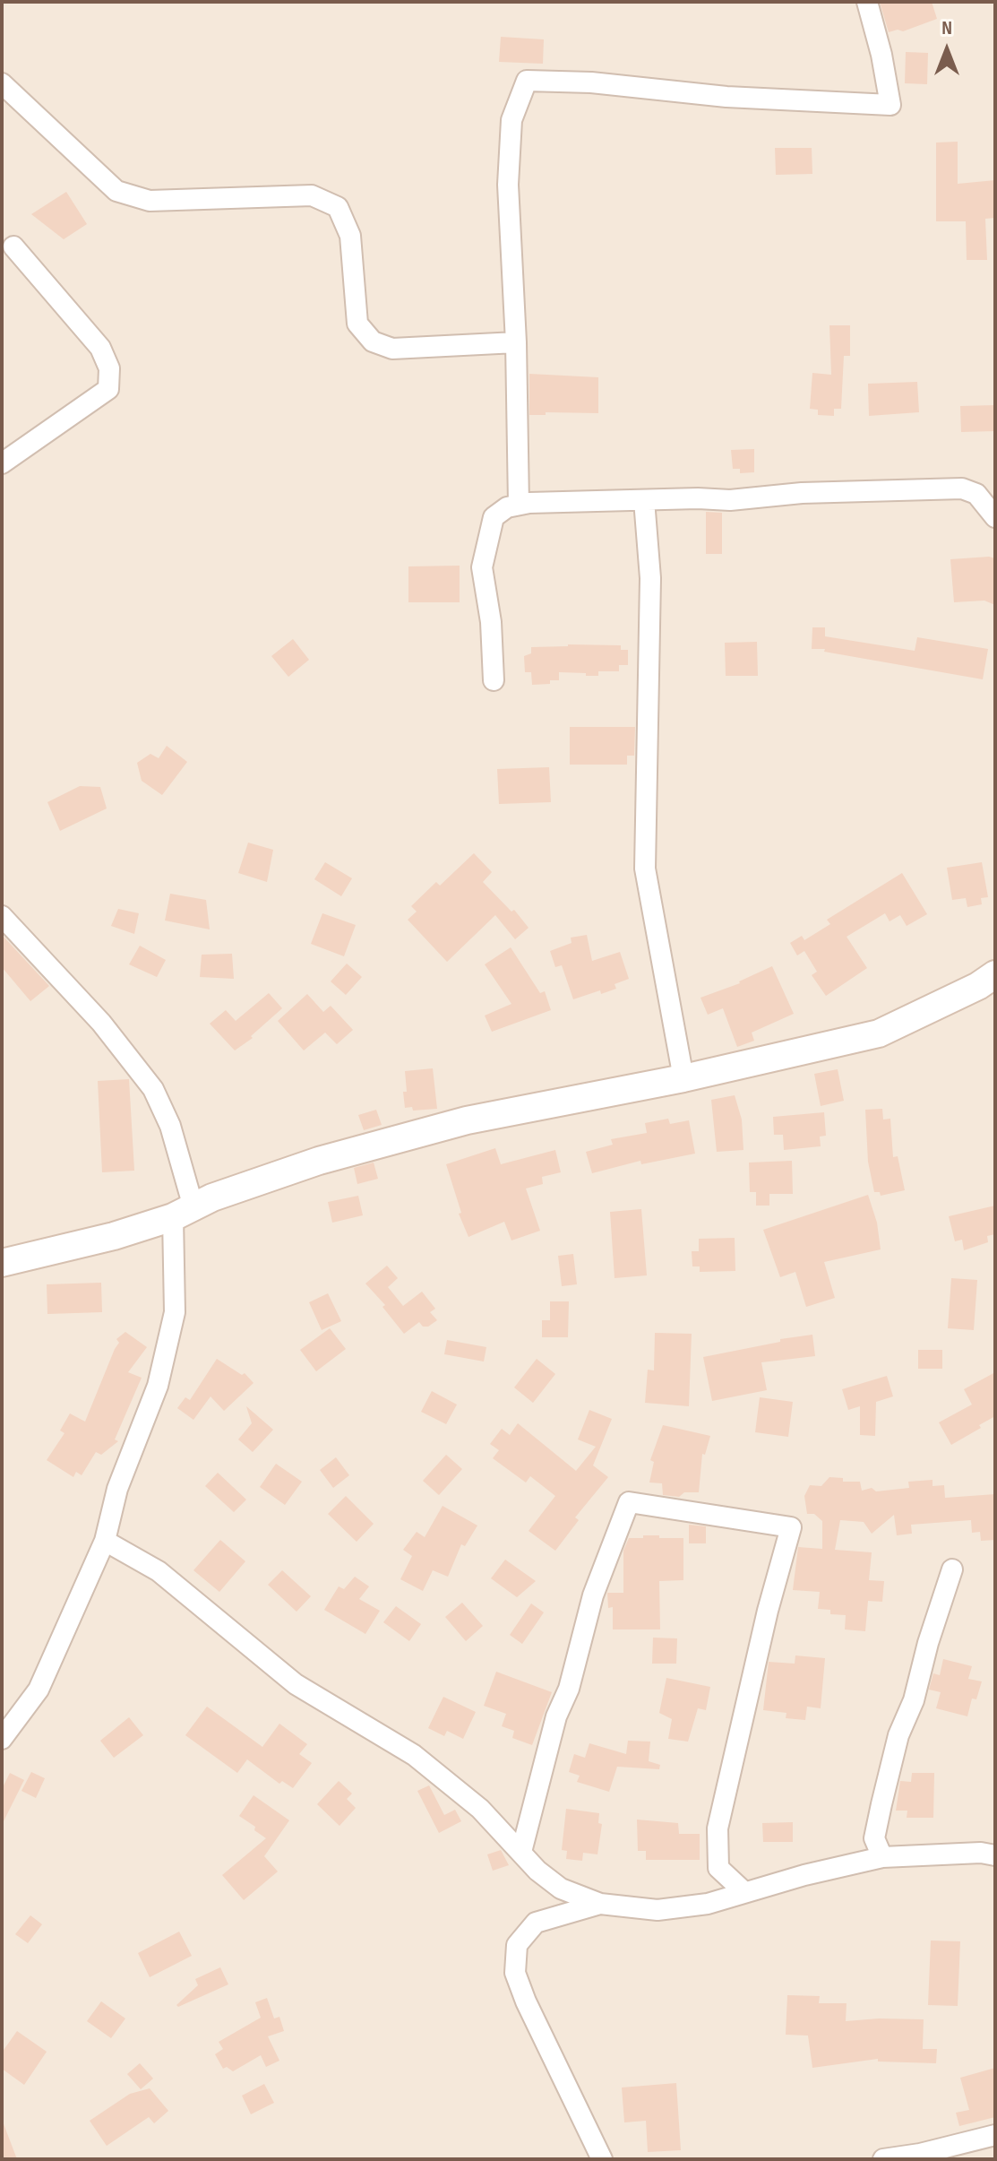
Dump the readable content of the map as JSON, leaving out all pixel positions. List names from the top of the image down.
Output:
{
  "north": "top"
}
